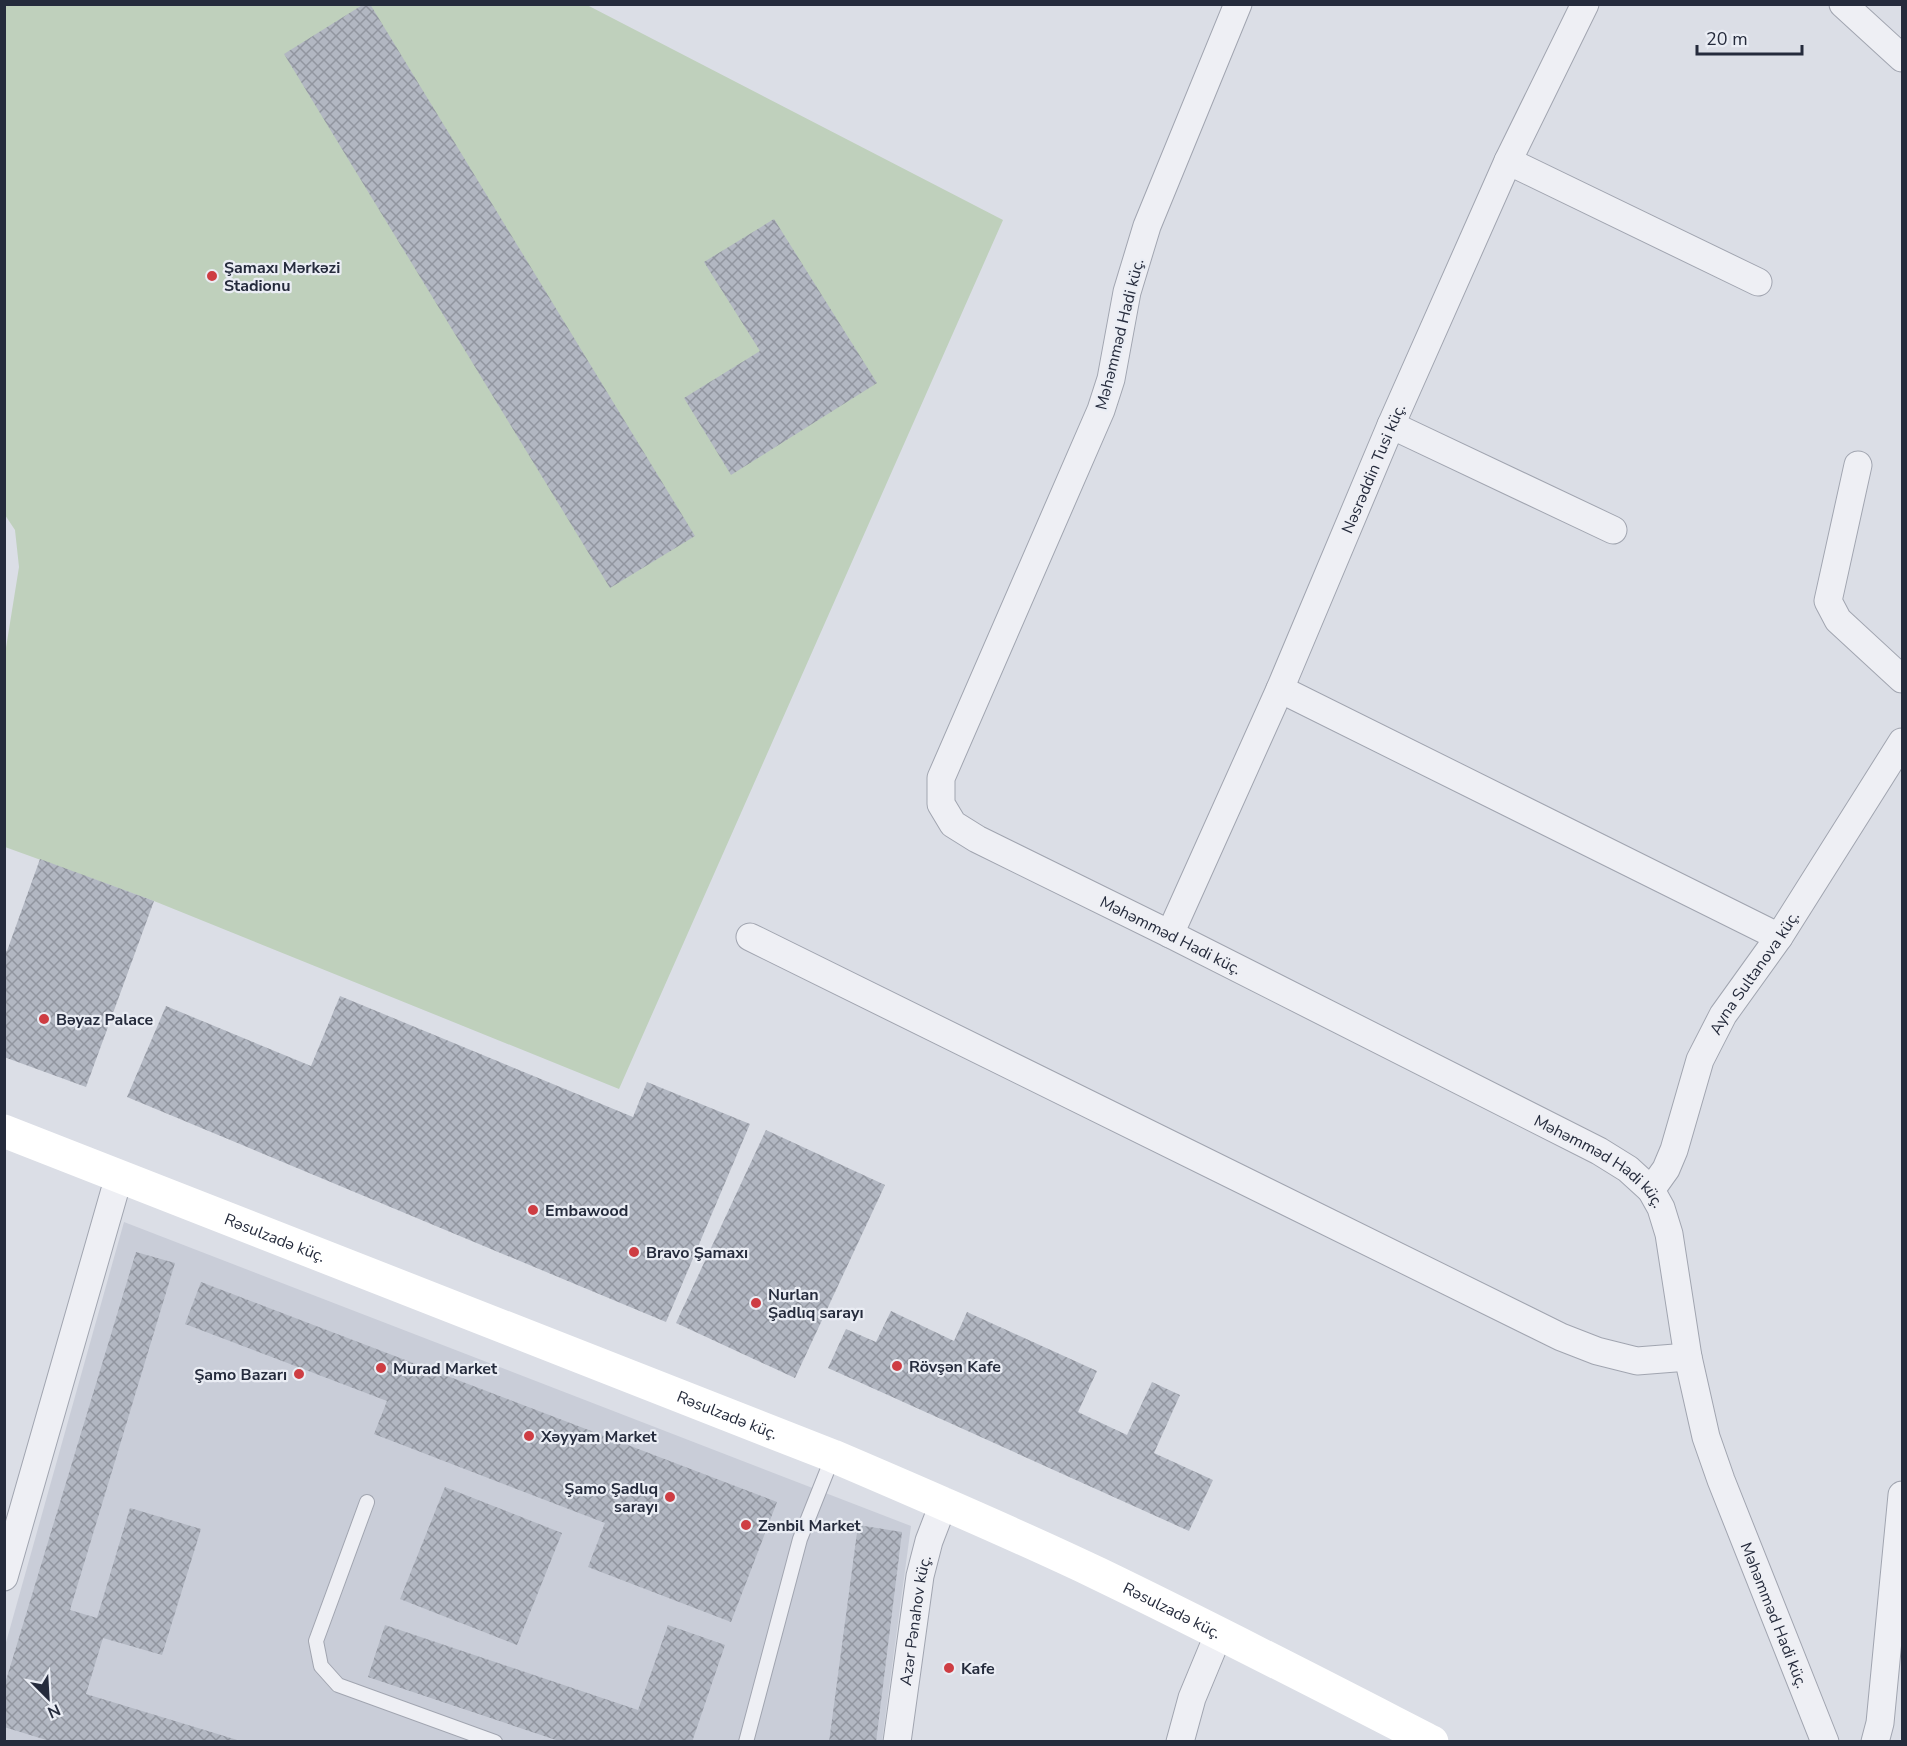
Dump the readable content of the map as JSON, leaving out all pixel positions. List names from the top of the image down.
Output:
{
  "streets": {
    "street": [
      "Məhəmməd Hadi küç.",
      "Nəsrəddin Tusi küç.",
      "Ayna Sultanova küç.",
      "Rəsulzadə küç.",
      "Azər Pənahov küç."
    ]
  },
  "crossings": [
    ["Məhəmməd Hadi küç.", "Nəsrəddin Tusi küç."],
    ["Məhəmməd Hadi küç.", "Ayna Sultanova küç."],
    ["Rəsulzadə küç.", "Azər Pənahov küç."]
  ],
  "places": [
    "Şamaxı Mərkəzi Stadionu",
    "Bəyaz Palace",
    "Embawood",
    "Bravo Şamaxı",
    "Nurlan Şadlıq sarayı",
    "Rövşən Kafe",
    "Murad Market",
    "Şamo Bazarı",
    "Xəyyam Market",
    "Şamo Şadlıq sarayı",
    "Zənbil Market",
    "Kafe"
  ],
  "scale_bar": "20 m",
  "north": "bottom right"
}
